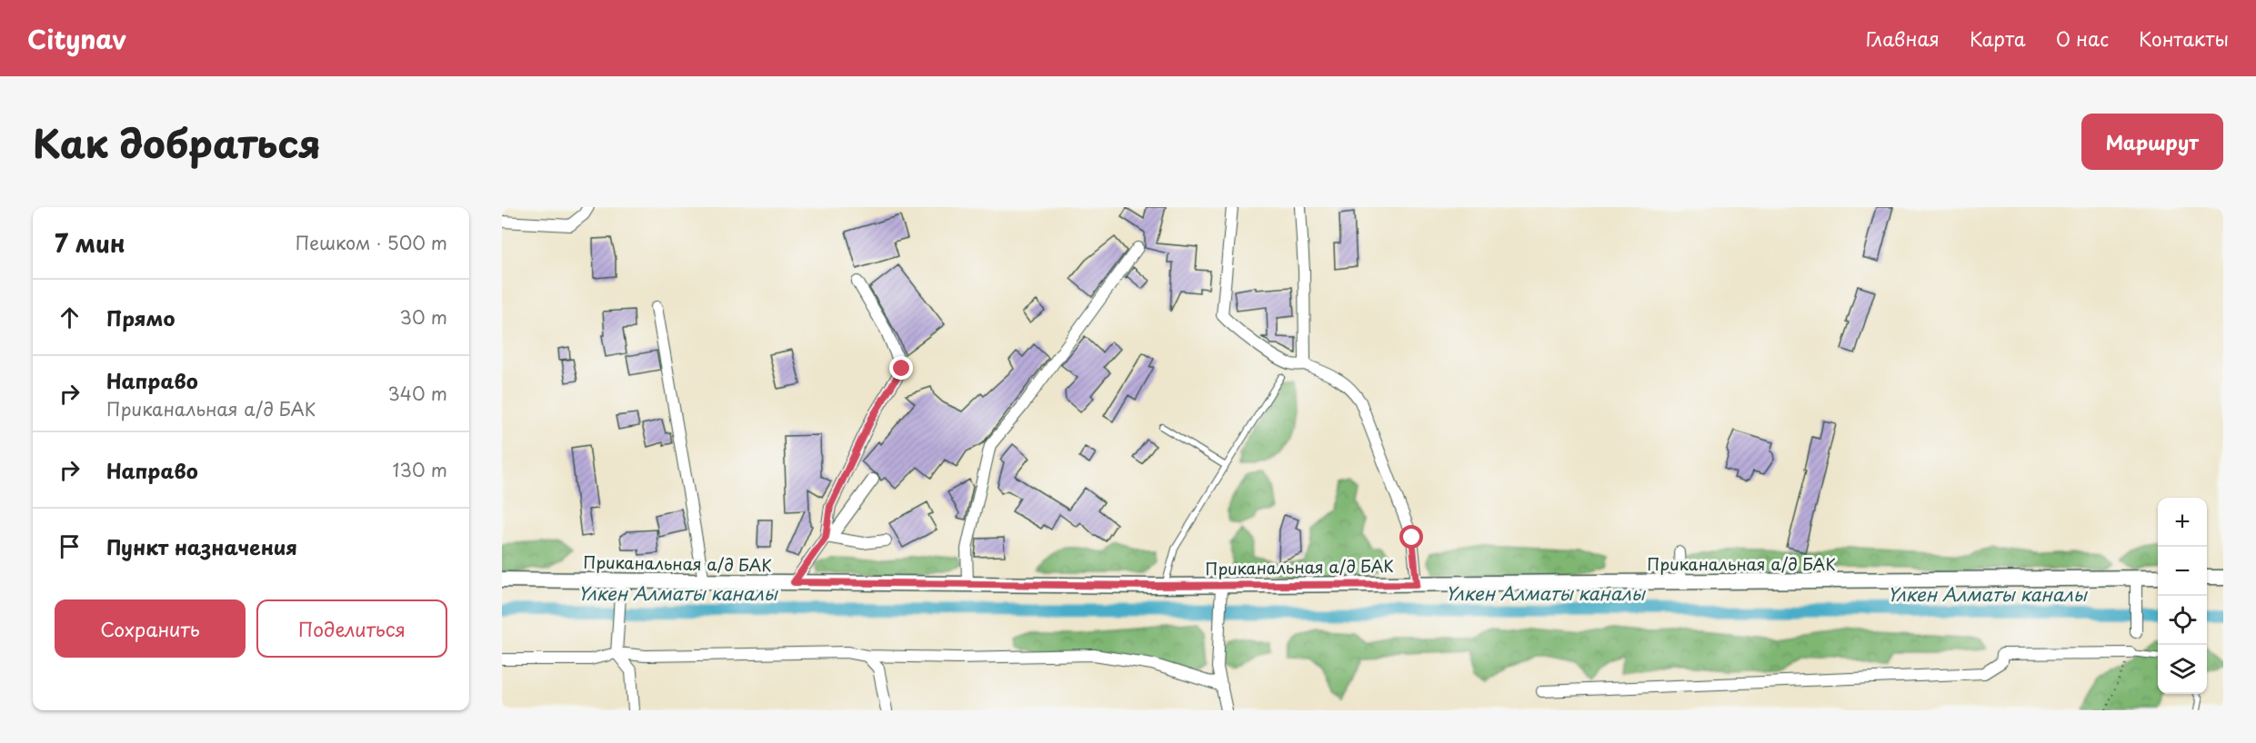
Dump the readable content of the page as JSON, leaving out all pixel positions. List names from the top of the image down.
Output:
{
  "streets": {
    "main road": ["Приканальная а/д БАК"]
  },
  "water": ["Үлкен Алматы каналы"],
  "page": {
    "header": "Citynav",
    "nav": [
      "Главная",
      "Карта",
      "О нас",
      "Контакты"
    ],
    "title": "Как добраться",
    "buttons": [
      "Маршрут",
      ["Сохранить", "Поделиться"]
    ],
    "heading": ["7 мин", "Пешком · 500 m"],
    "list": [
      ["Прямо", "30 m"],
      ["Направо", "Приканальная а/д БАК", "340 m"],
      ["Направо", "130 m"],
      "Пункт назначения"
    ],
    "map_buttons": ["+", "−"]
  }
}
